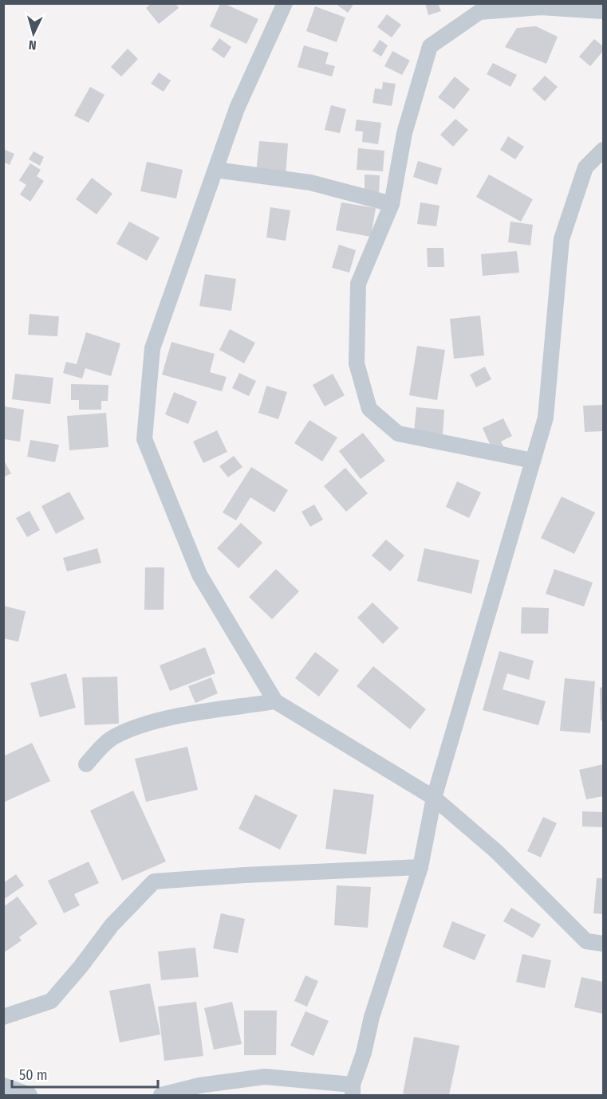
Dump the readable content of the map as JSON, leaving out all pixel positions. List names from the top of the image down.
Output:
{
  "scale_bar": "50 m",
  "north": "bottom"
}
